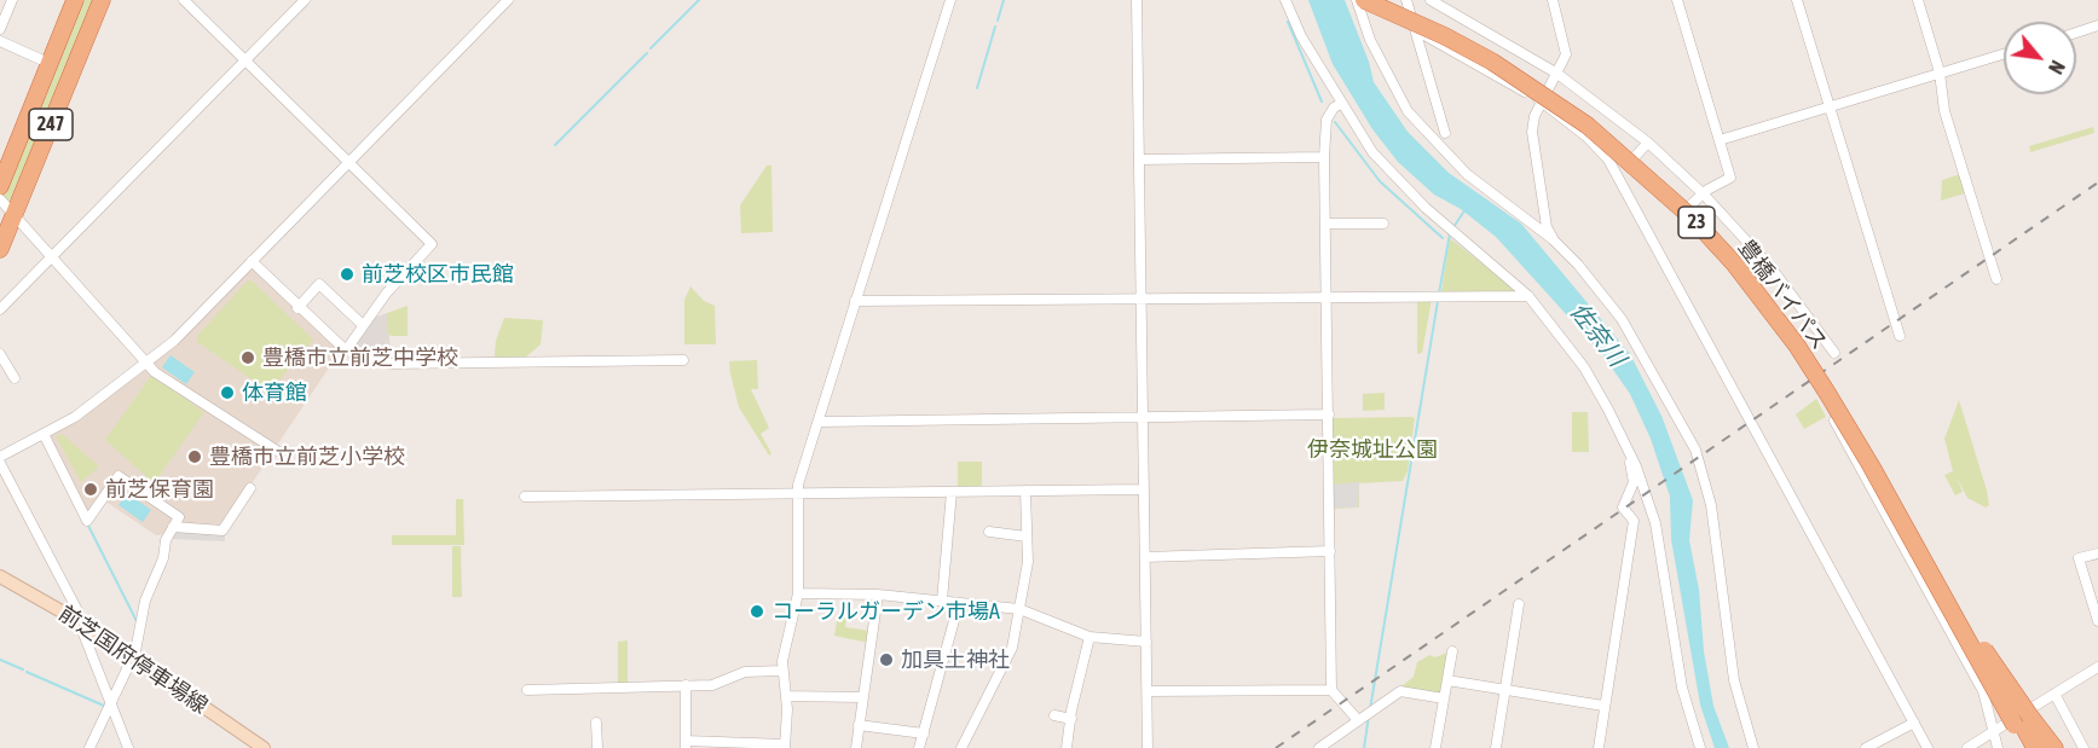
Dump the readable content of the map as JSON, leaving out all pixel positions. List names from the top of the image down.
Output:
{
  "streets": {
    "highway": ["247", "23", "豊橋バイパス"],
    "main road": ["前芝国府停車場線"]
  },
  "water": ["佐奈川"],
  "parks": ["伊奈城址公園"],
  "places": [
    "前芝校区市民館",
    "豊橋市立前芝中学校",
    "体育館",
    "豊橋市立前芝小学校",
    "前芝保育園",
    "コーラルガーデン市場A",
    "加具土神社"
  ],
  "north": "bottom right"
}
